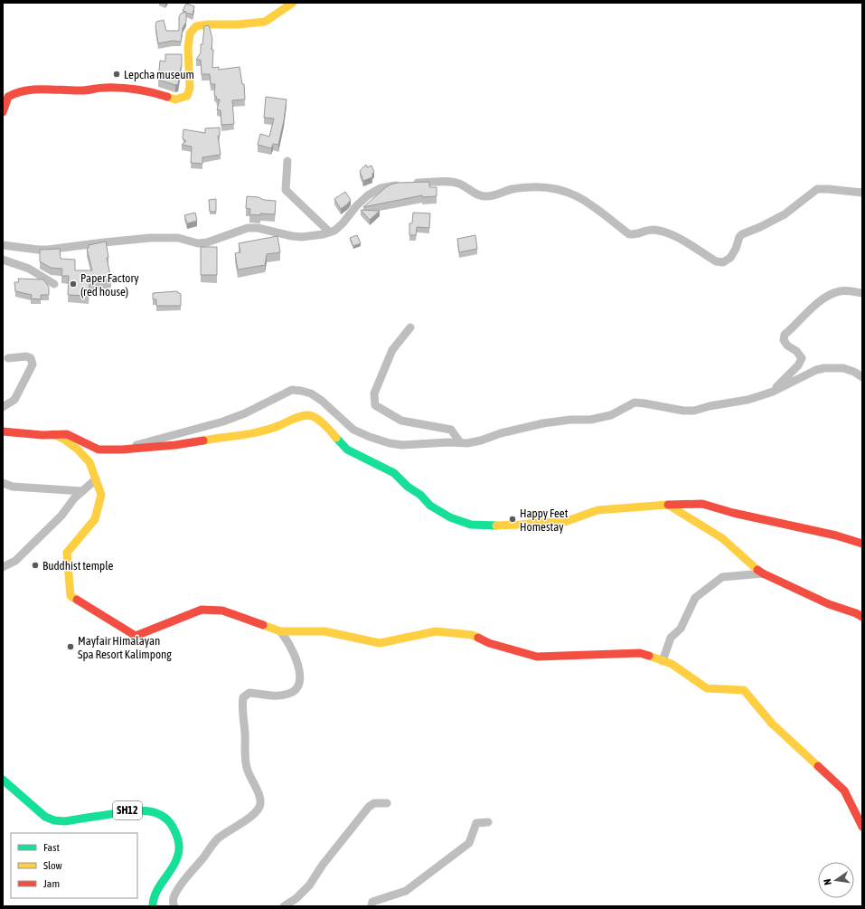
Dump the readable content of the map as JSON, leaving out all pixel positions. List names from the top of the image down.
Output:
{
  "streets": {
    "street": ["SH12"]
  },
  "places": [
    "Lepcha museum",
    "Paper Factory (red house)",
    "Happy Feet Homestay",
    "Buddhist temple",
    "Mayfair Himalayan Spa Resort Kalimpong"
  ],
  "legend": ["Fast", "Slow", "Jam"],
  "north": "left"
}
